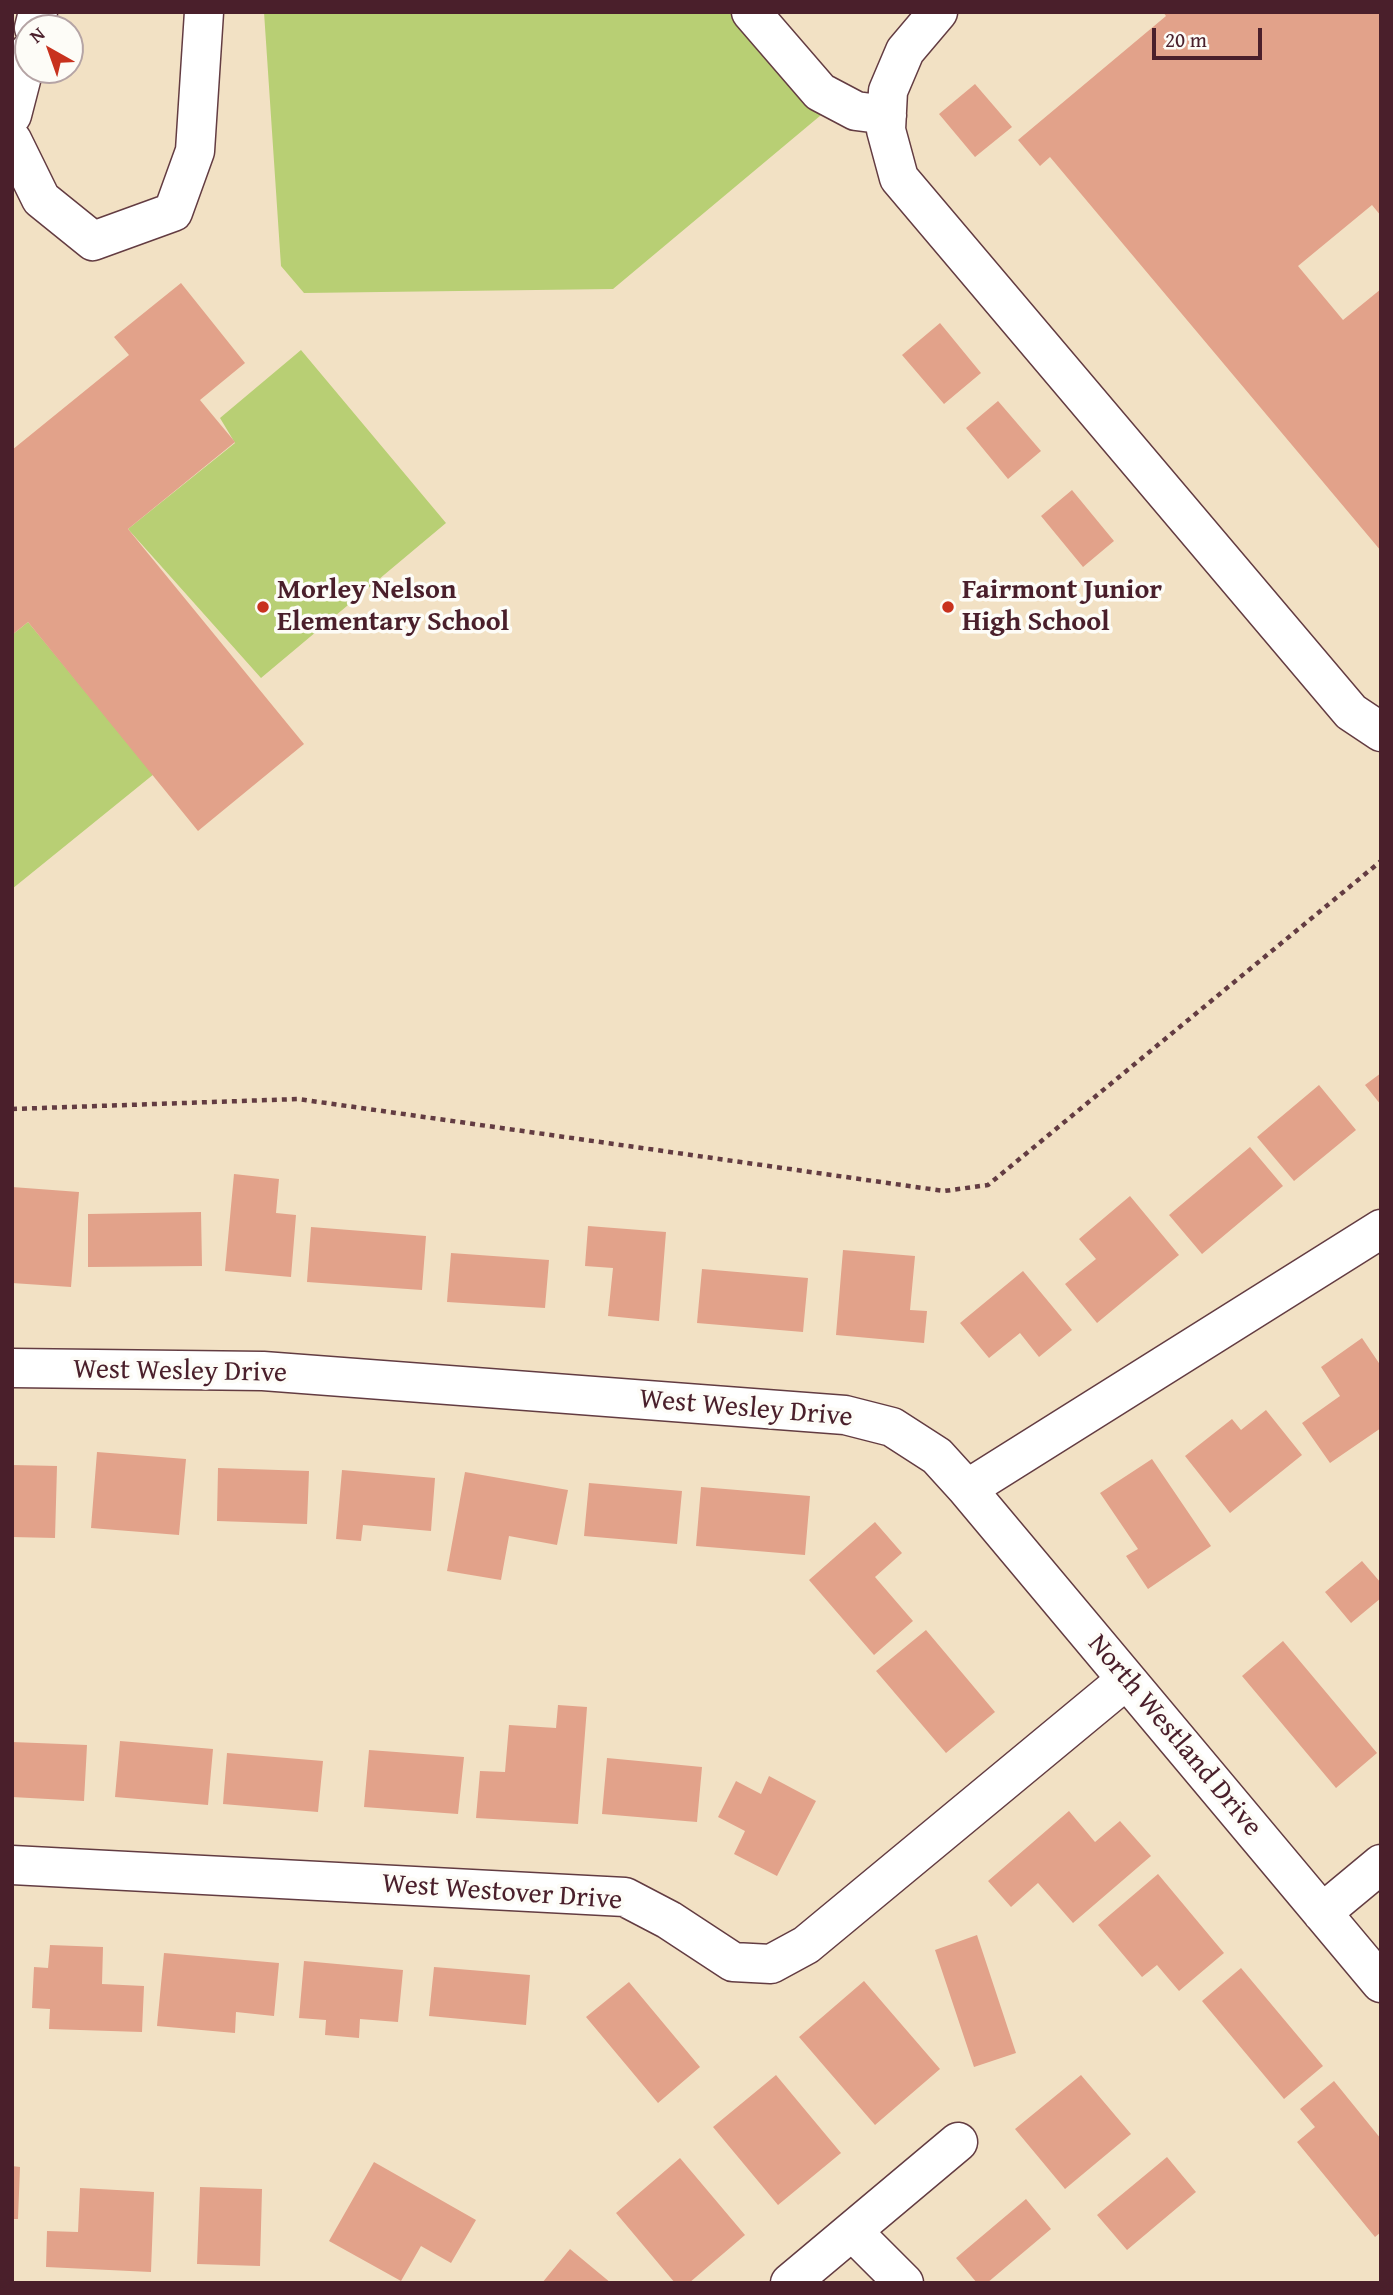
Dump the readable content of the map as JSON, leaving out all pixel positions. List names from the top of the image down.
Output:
{
  "streets": {
    "street": ["West Wesley Drive", "North Westland Drive", "West Westover Drive"]
  },
  "crossings": [
    ["West Wesley Drive", "North Westland Drive"],
    ["North Westland Drive", "West Westover Drive"]
  ],
  "places": ["Morley Nelson Elementary School", "Fairmont Junior High School"],
  "scale_bar": "20 m",
  "north": "top left"
}
